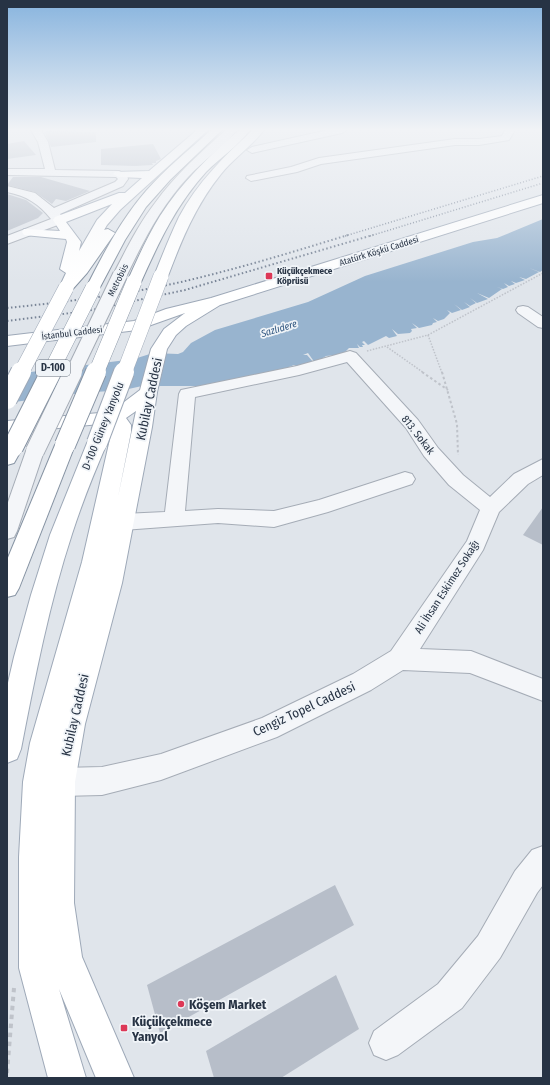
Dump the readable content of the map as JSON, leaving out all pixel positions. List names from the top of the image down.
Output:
{
  "streets": {
    "main road": [
      "Atatürk Köşkü Caddesi",
      "İstanbul Caddesi",
      "D-100",
      "Kubilay Caddesi",
      "D-100 Güney Yanyolu"
    ],
    "street": [
      "Metrobüs",
      "813. Sokak",
      "Ali İhsan Eskimez Sokağı",
      "Cengiz Topel Caddesi"
    ]
  },
  "crossings": [
    ["Atatürk Köşkü Caddesi", "İstanbul Caddesi"],
    ["Atatürk Köşkü Caddesi", "Kubilay Caddesi"],
    ["İstanbul Caddesi", "Kubilay Caddesi"],
    ["Kubilay Caddesi", "Cengiz Topel Caddesi"],
    ["813. Sokak", "Ali İhsan Eskimez Sokağı"],
    ["Ali İhsan Eskimez Sokağı", "Cengiz Topel Caddesi"]
  ],
  "water": ["Sazlıdere"],
  "places": {
    "transit": ["Küçükçekmece Köprüsü", "Küçükçekmece Yanyol"],
    "other": ["Köşem Market"]
  }
}
